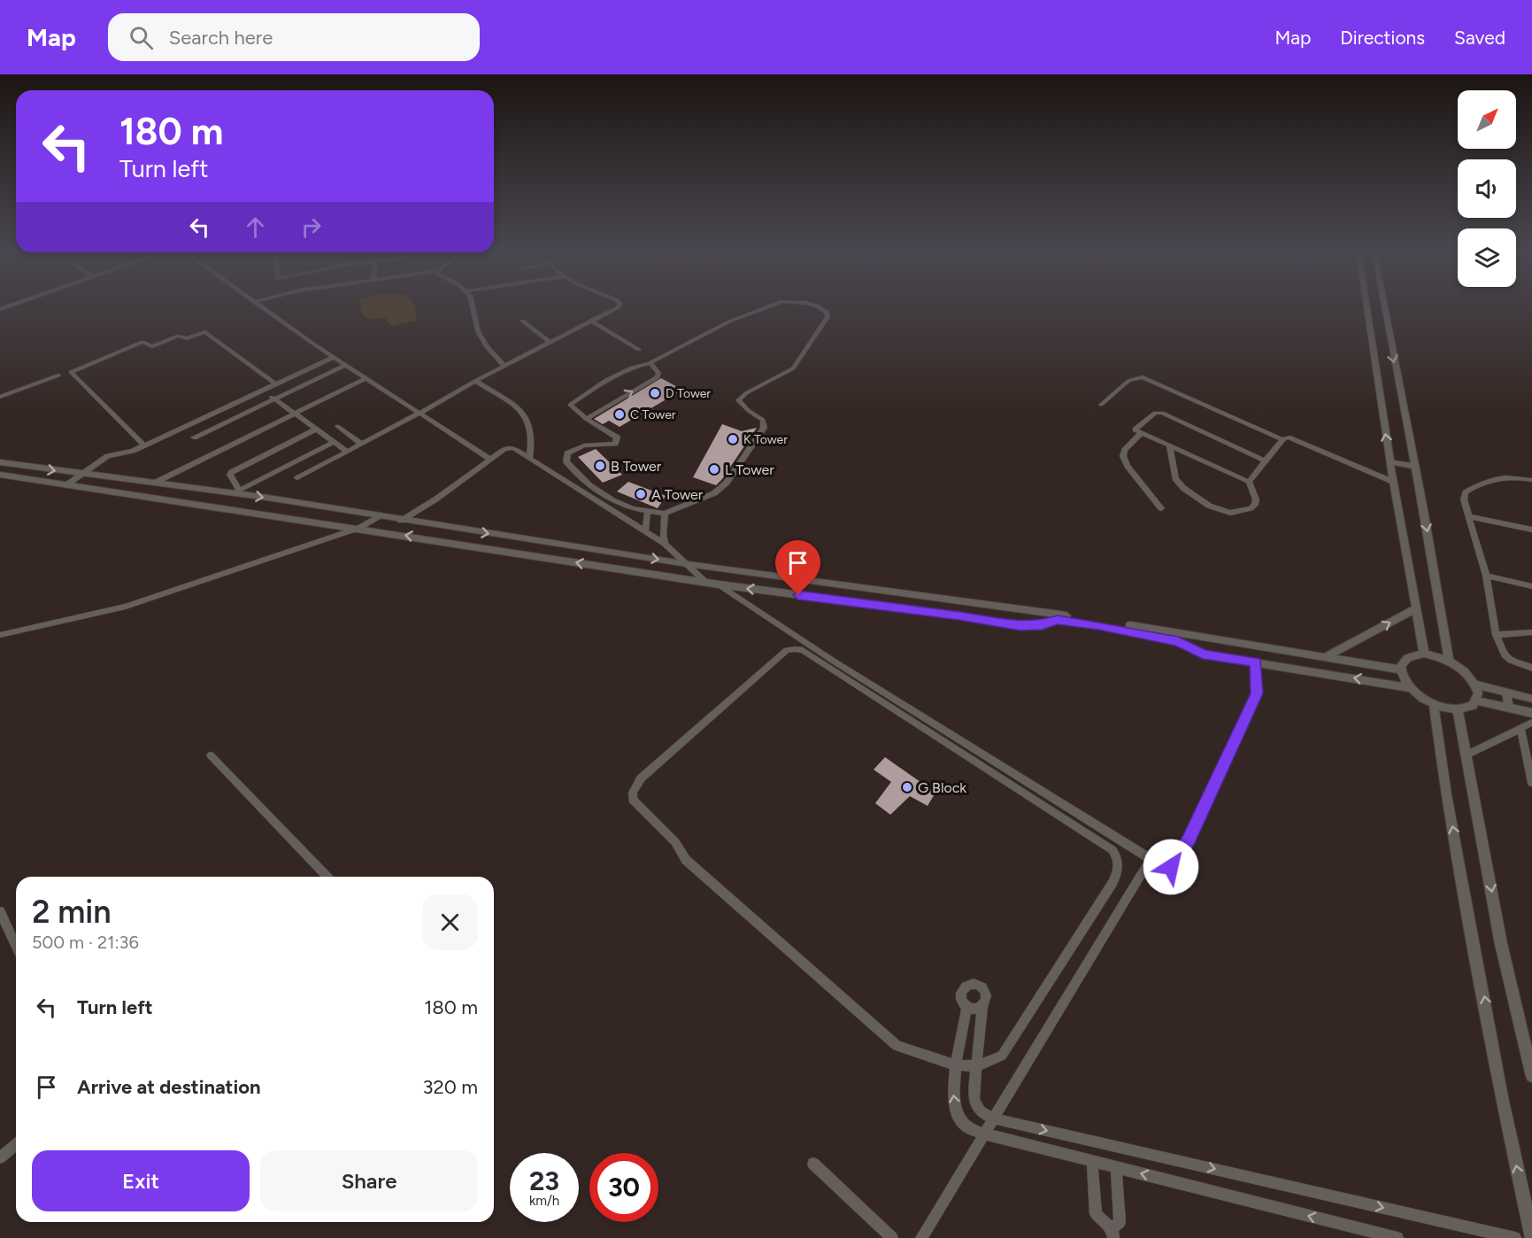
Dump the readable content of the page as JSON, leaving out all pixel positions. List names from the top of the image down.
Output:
{
  "places": [
    "D Tower",
    "C Tower",
    "K Tower",
    "B Tower",
    "L Tower",
    "A Tower",
    "G Block"
  ],
  "north": "top right",
  "page": {
    "header": "Map",
    "search": "Search here",
    "nav": ["Map", "Directions", "Saved"],
    "turn": ["180 m", "Turn left"],
    "heading": ["2 min", "500 m · 21:36"],
    "list": [
      {
        "name": "Turn left",
        "value": "180 m"
      },
      {
        "name": "Arrive at destination",
        "value": "320 m"
      }
    ],
    "buttons": ["Exit", "Share"],
    "speed": "23 km/h",
    "limit": "30"
  }
}
